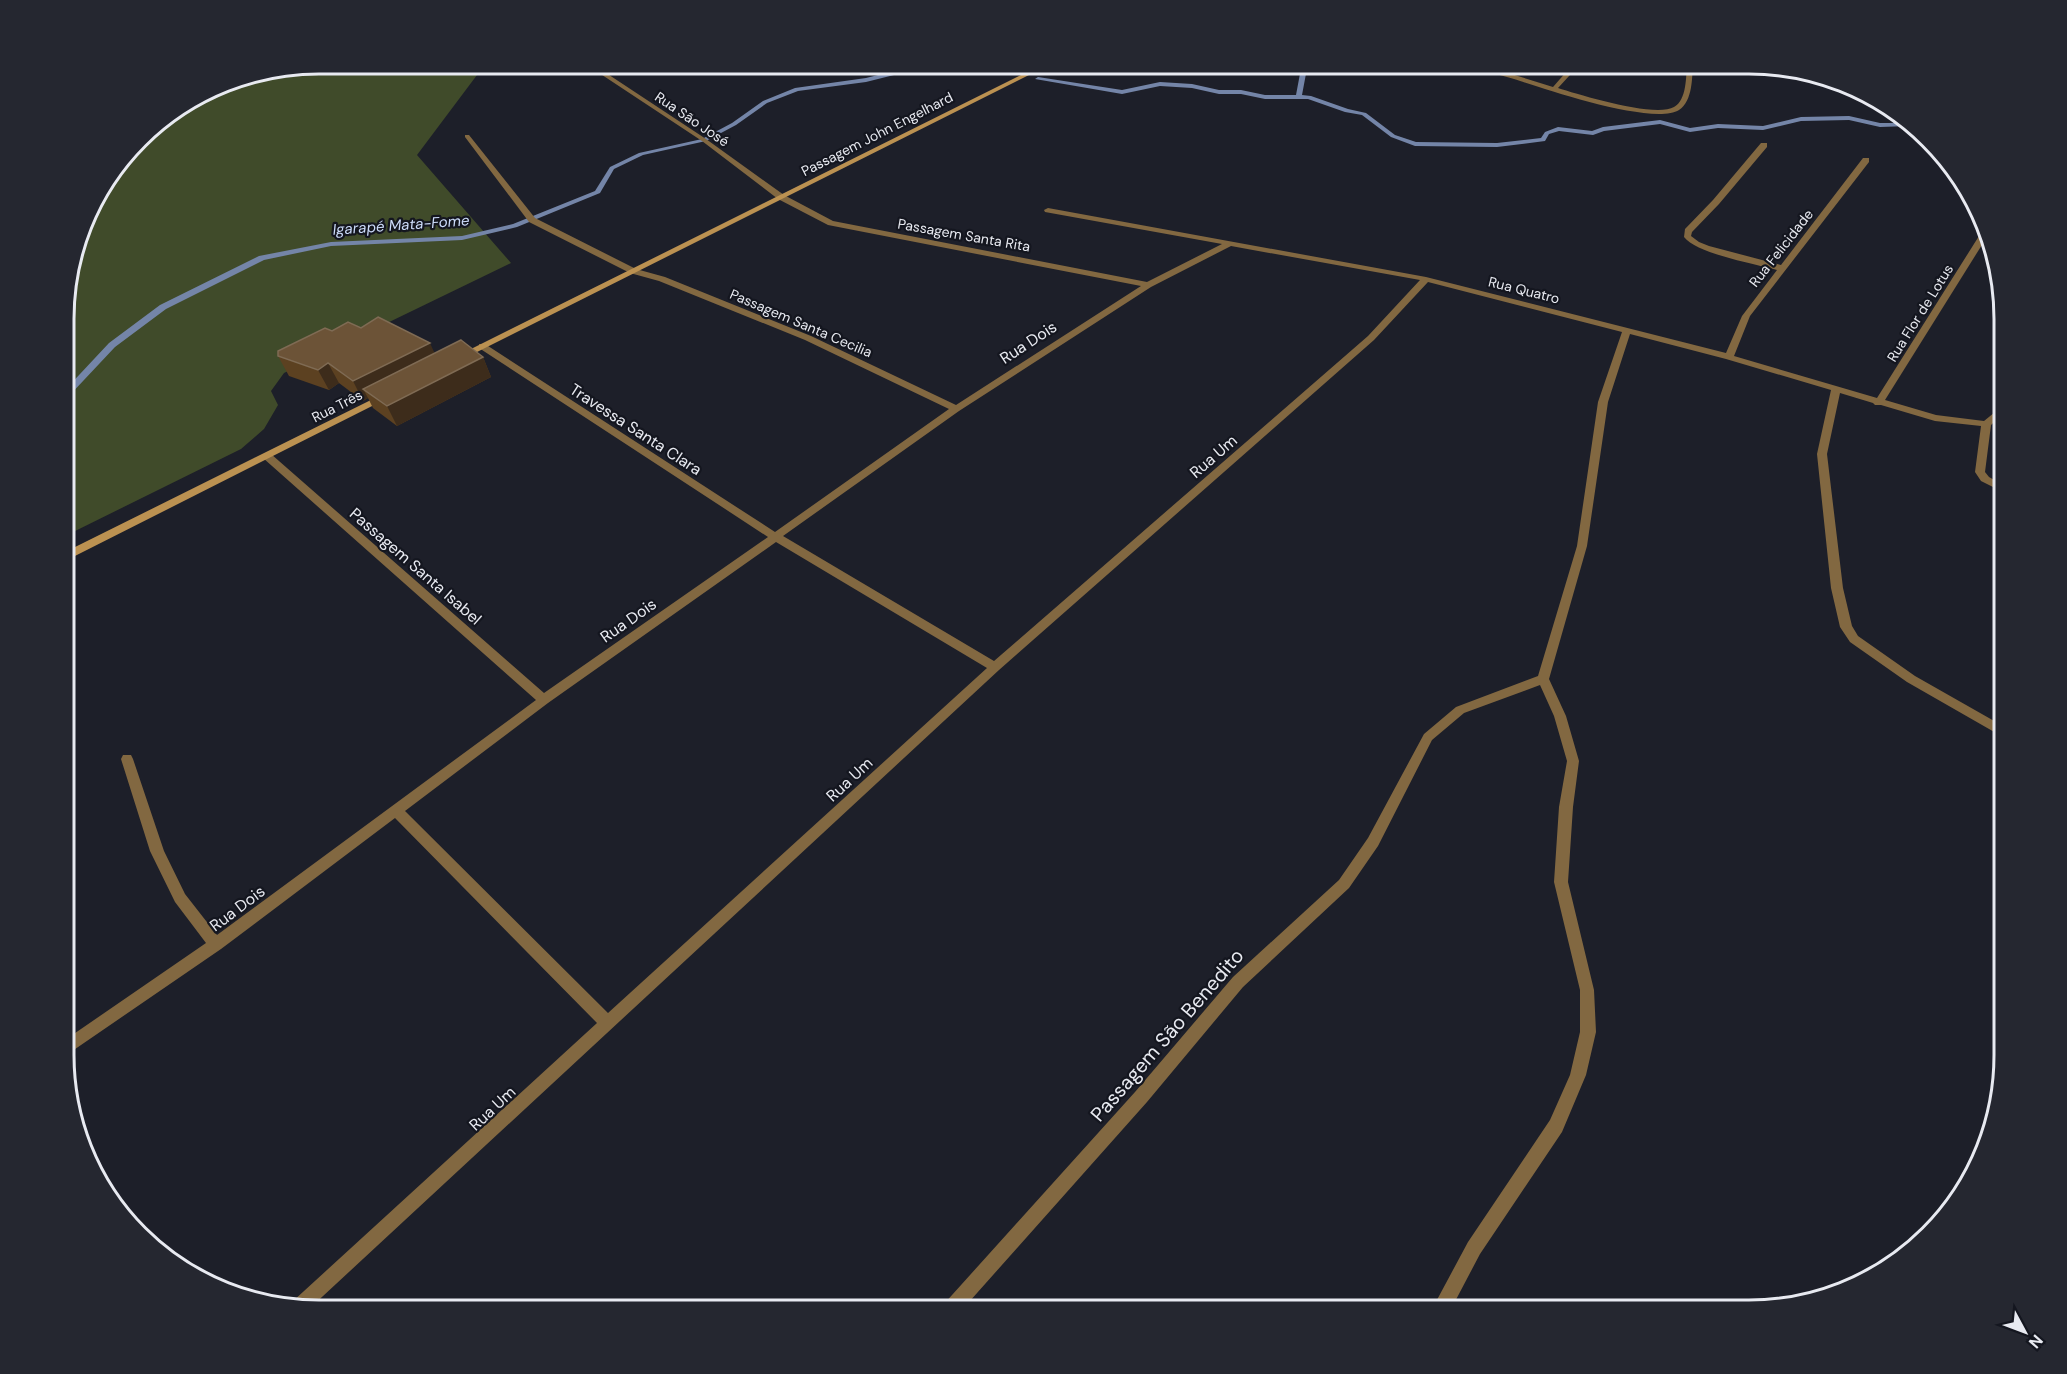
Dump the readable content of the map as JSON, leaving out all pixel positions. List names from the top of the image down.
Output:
{
  "streets": {
    "main road": ["Passagem John Engelhard", "Rua Três"],
    "street": [
      "Rua São José",
      "Passagem Santa Rita",
      "Rua Felicidade",
      "Rua Quatro",
      "Rua Flor de Lotus",
      "Passagem Santa Cecilia",
      "Rua Dois",
      "Travessa Santa Clara",
      "Rua Um",
      "Passagem Santa Isabel",
      "Passagem São Benedito"
    ]
  },
  "crossings": [
    ["Rua São José", "Passagem John Engelhard"],
    ["Rua São José", "Passagem Santa Rita"],
    ["Passagem John Engelhard", "Passagem Santa Rita"],
    ["Passagem Santa Rita", "Rua Dois"],
    ["Rua Felicidade", "Rua Quatro"],
    ["Rua Quatro", "Rua Flor de Lotus"],
    ["Rua Quatro", "Rua Dois"],
    ["Rua Quatro", "Rua Um"],
    ["Passagem Santa Cecilia", "Rua Dois"],
    ["Rua Dois", "Travessa Santa Clara"],
    ["Rua Dois", "Passagem Santa Isabel"],
    ["Rua Três", "Passagem Santa Isabel"],
    ["Travessa Santa Clara", "Rua Um"]
  ],
  "water": ["Igarapé Mata-Fome"],
  "north": "bottom right"
}
